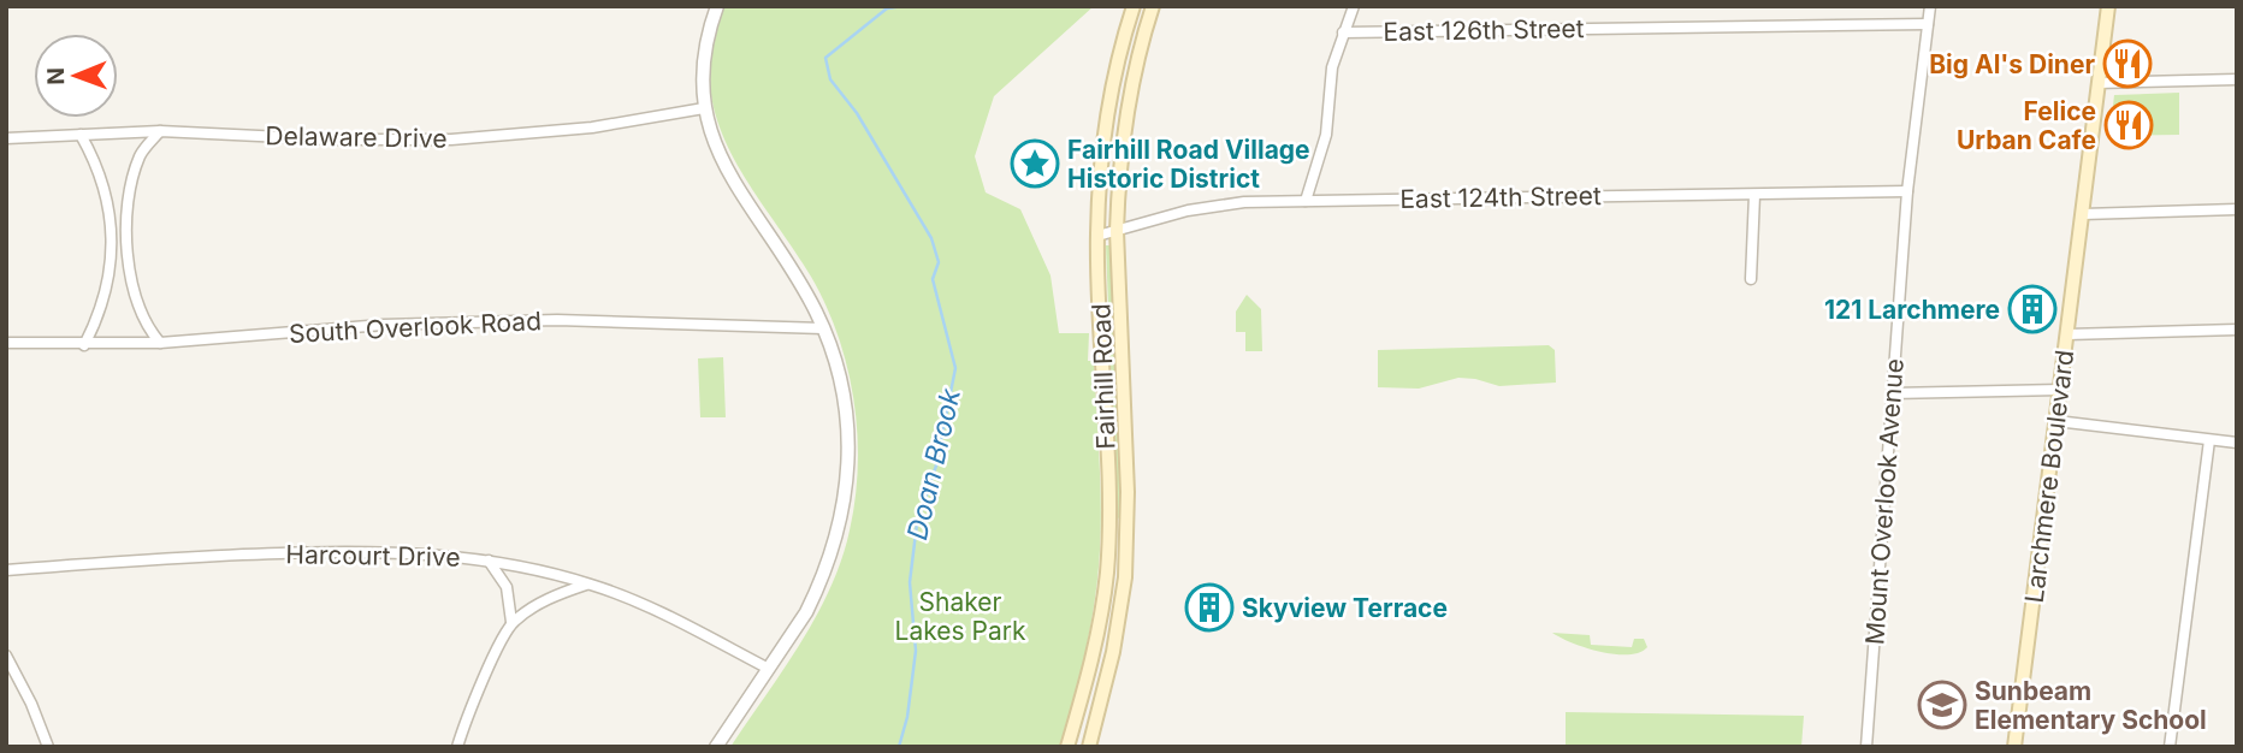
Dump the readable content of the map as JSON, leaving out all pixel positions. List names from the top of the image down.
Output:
{
  "streets": {
    "main road": ["Fairhill Road", "Larchmere Boulevard"],
    "street": [
      "East 126th Street",
      "Delaware Drive",
      "East 124th Street",
      "South Overlook Road",
      "Mount Overlook Avenue",
      "Harcourt Drive"
    ]
  },
  "crossings": [
    ["East 126th Street", "Mount Overlook Avenue"],
    ["East 124th Street", "Fairhill Road"],
    ["East 124th Street", "Mount Overlook Avenue"]
  ],
  "water": ["Doan Brook"],
  "parks": ["Shaker Lakes Park"],
  "places": {
    "restaurant": ["Big Al's Diner", "Felice Urban Cafe"],
    "place": ["Fairhill Road Village Historic District"],
    "building": ["121 Larchmere", "Skyview Terrace"],
    "school or university": ["Sunbeam Elementary School"]
  },
  "north": "left"
}
